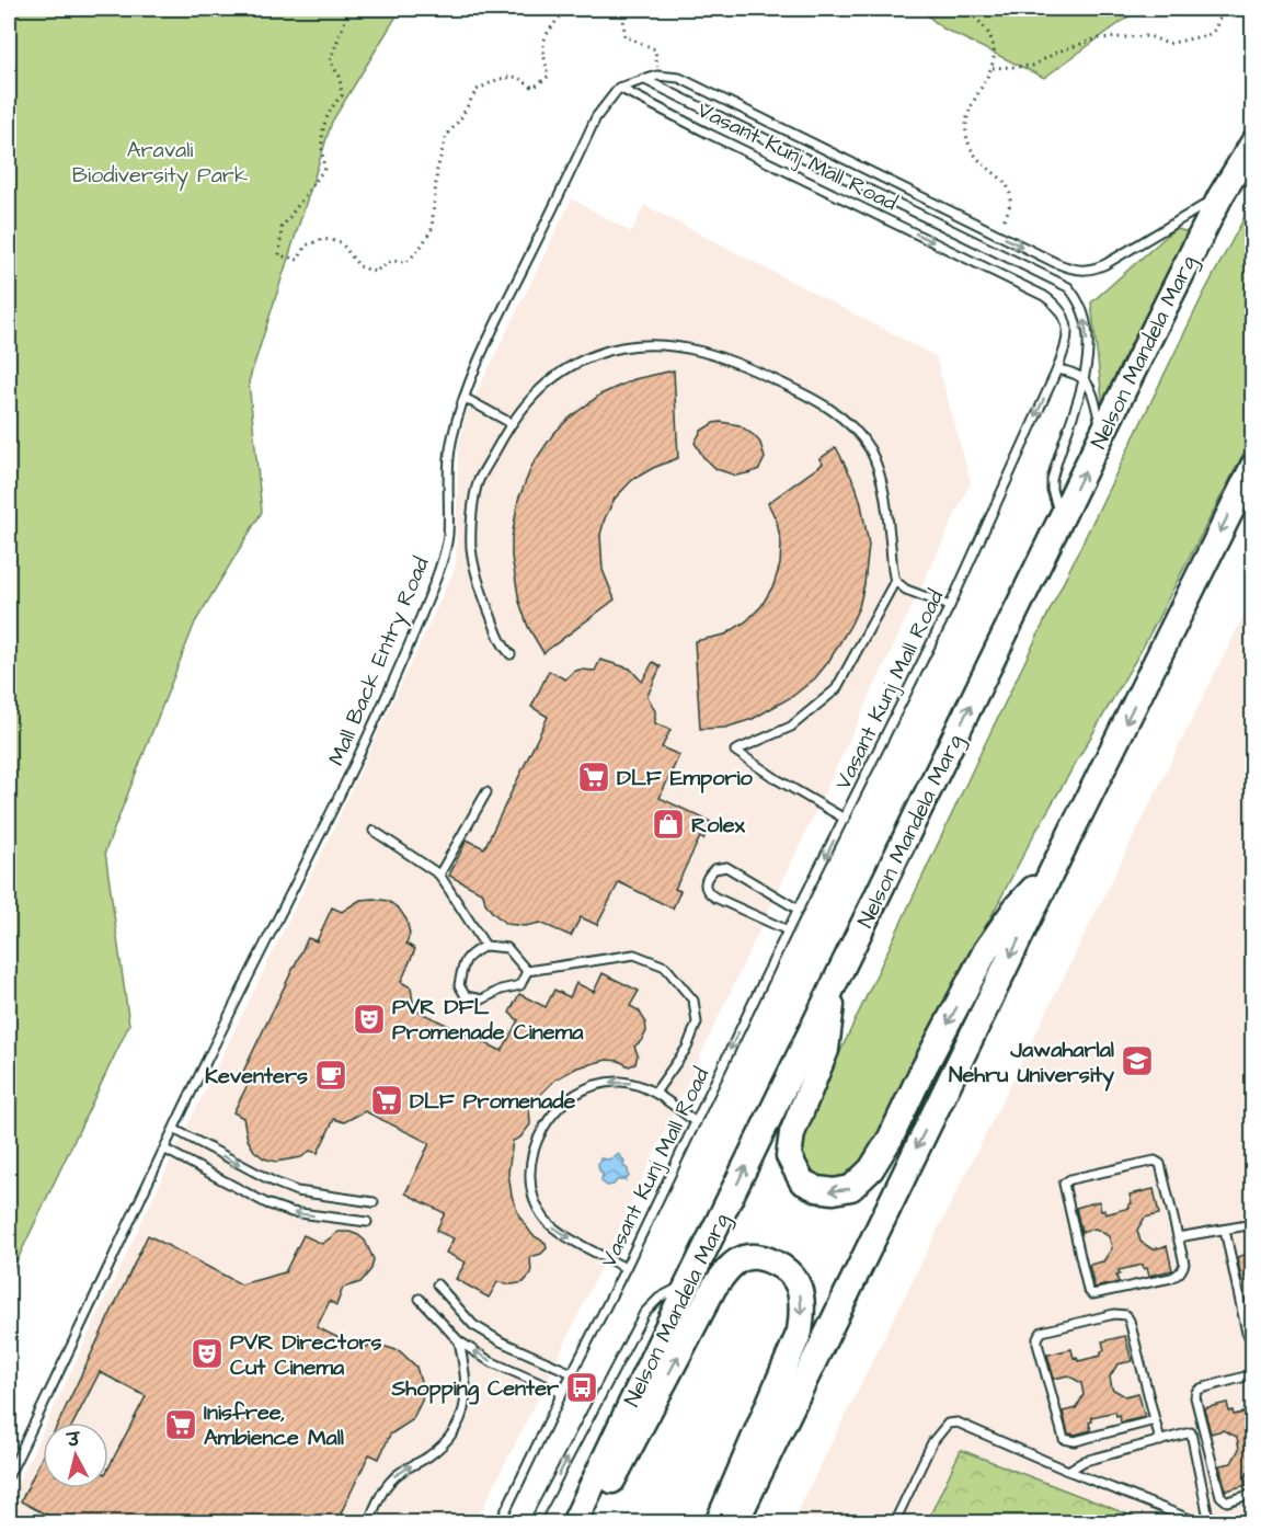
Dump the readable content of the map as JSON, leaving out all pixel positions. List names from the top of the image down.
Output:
{
  "streets": {
    "main road": ["Nelson Mandela Marg"],
    "lane": ["Vasant Kunj Mall Road", "Mall Back Entry Road"]
  },
  "crossings": [
    ["Vasant Kunj Mall Road", "Nelson Mandela Marg"],
    ["Vasant Kunj Mall Road", "Mall Back Entry Road"]
  ],
  "parks": ["Aravali Biodiversity Park"],
  "places": {
    "supermarket": ["DLF Emporio", "DLF Promenade", "Inisfree, Ambience Mall"],
    "shop": ["Rolex"],
    "theatre": ["PVR DFL Promenade Cinema", "PVR Directors Cut Cinema"],
    "school or university": ["Jawaharlal Nehru University"],
    "cafe": ["Keventers"],
    "bus stop": ["Shopping Center"]
  },
  "north": "top"
}
